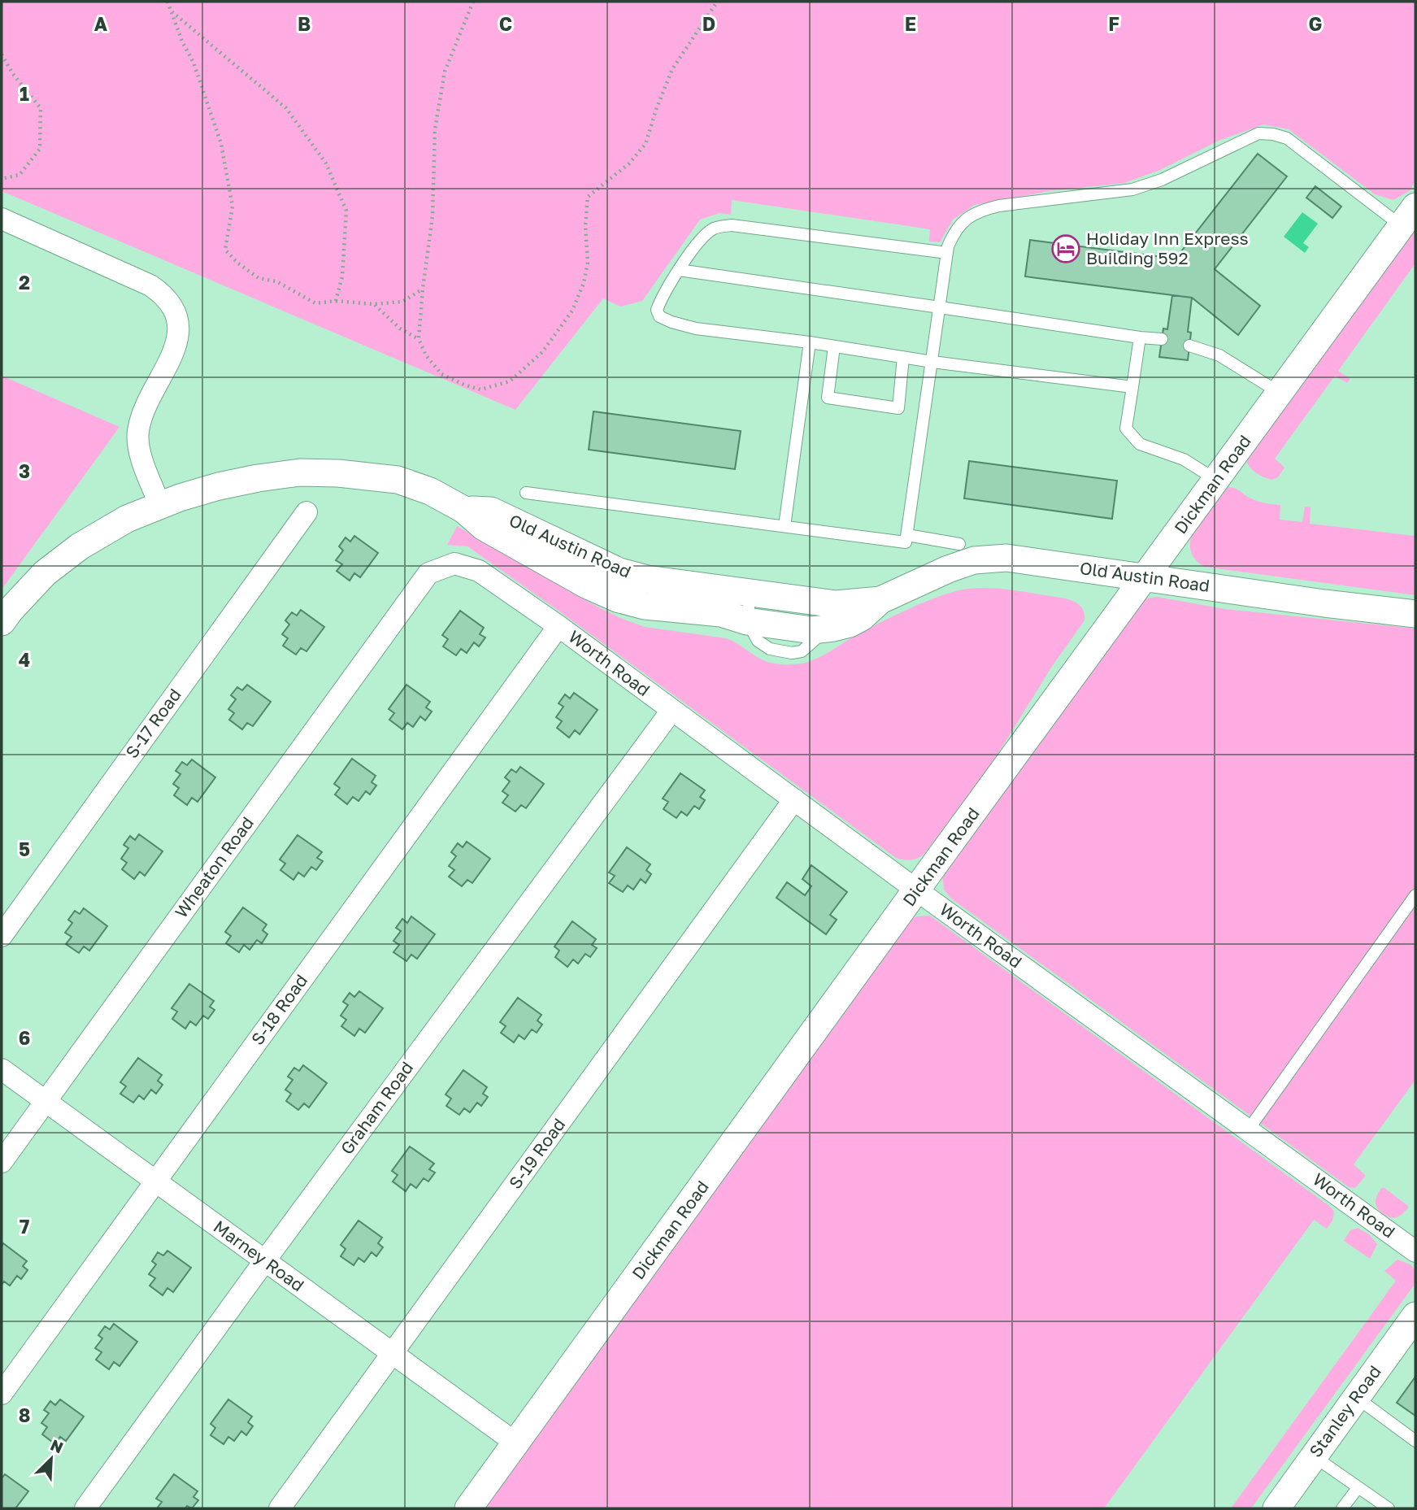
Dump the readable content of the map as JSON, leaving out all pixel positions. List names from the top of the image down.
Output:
{
  "streets": {
    "street": [
      "Dickman Road",
      "Old Austin Road",
      "Worth Road",
      "S-17 Road",
      "Wheaton Road",
      "S-18 Road",
      "Graham Road",
      "S-19 Road",
      "Marney Road",
      "Stanley Road"
    ]
  },
  "crossings": [
    ["Dickman Road", "Old Austin Road"],
    ["Dickman Road", "Worth Road"],
    ["Dickman Road", "Marney Road"],
    ["Worth Road", "Wheaton Road"],
    ["Worth Road", "S-18 Road"],
    ["Worth Road", "Graham Road"],
    ["Worth Road", "S-19 Road"],
    ["Wheaton Road", "Marney Road"],
    ["S-18 Road", "Marney Road"],
    ["Graham Road", "Marney Road"],
    ["S-19 Road", "Marney Road"]
  ],
  "places": {
    "hotel": ["Holiday Inn Express Building 592"]
  },
  "north": "top right",
  "grid": {
    "columns": [
      "A",
      "B",
      "C",
      "D",
      "E",
      "F",
      "G"
    ],
    "rows": [
      "1",
      "2",
      "3",
      "4",
      "5",
      "6",
      "7",
      "8"
    ]
  }
}
